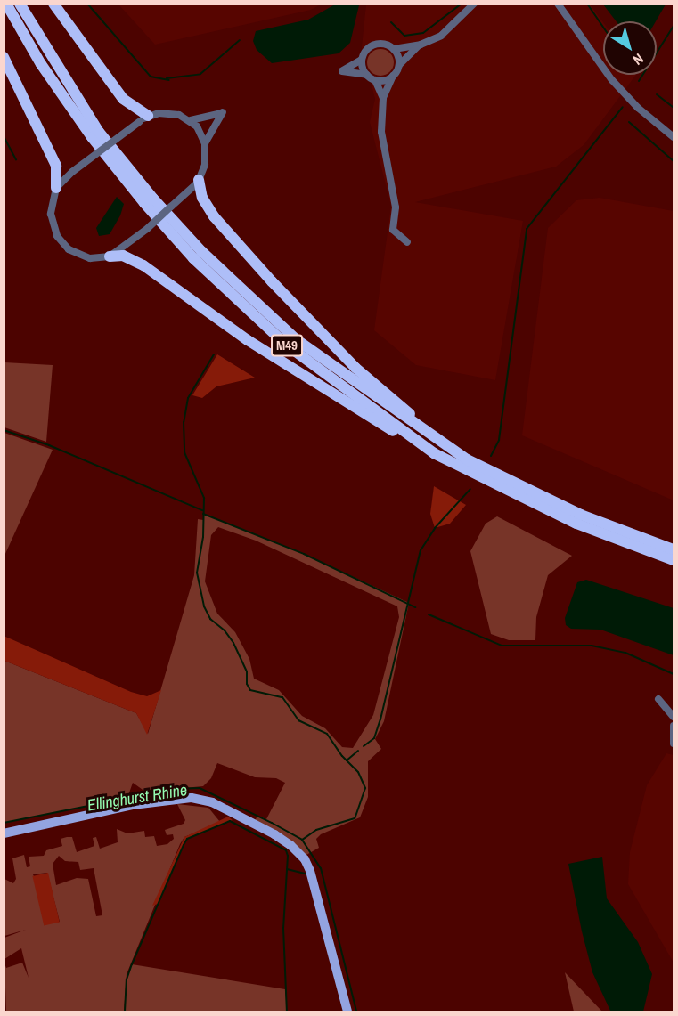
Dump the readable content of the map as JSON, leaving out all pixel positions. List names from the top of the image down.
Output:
{
  "streets": {
    "highway": ["M49"]
  },
  "water": ["Ellinghurst Rhine"],
  "north": "bottom right"
}
